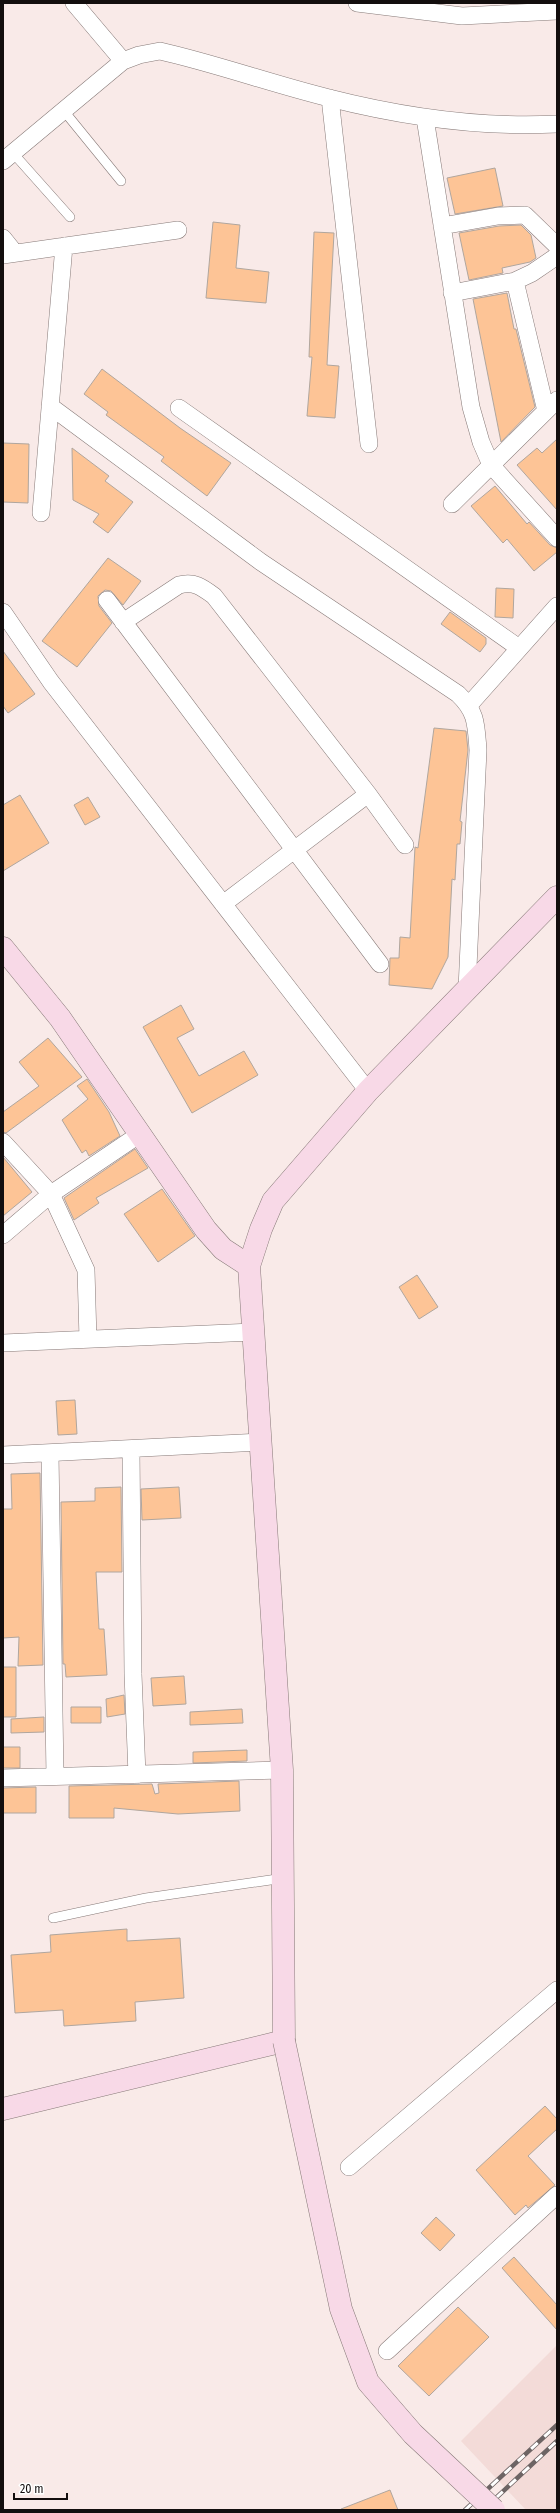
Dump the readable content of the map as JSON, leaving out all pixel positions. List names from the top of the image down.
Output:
{
  "scale_bar": "20 m"
}
